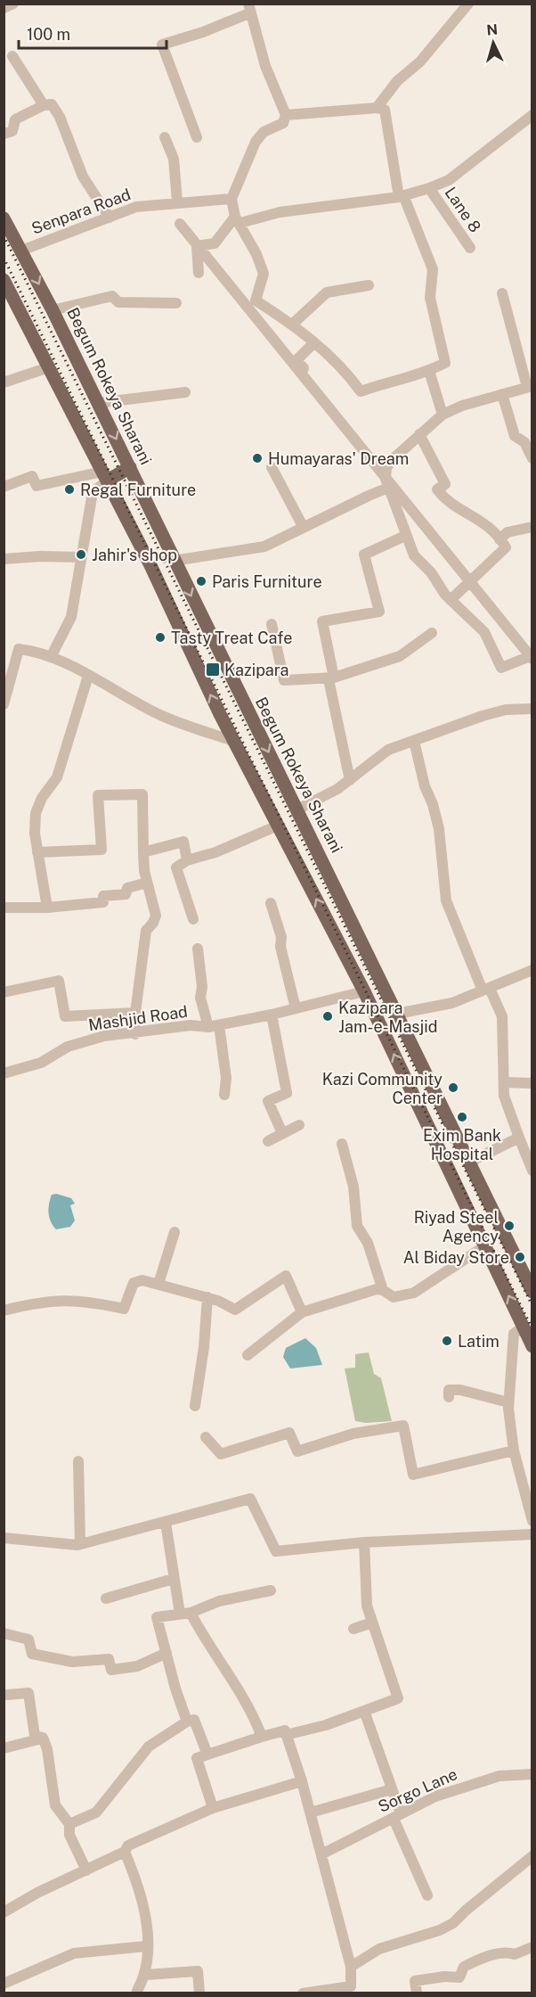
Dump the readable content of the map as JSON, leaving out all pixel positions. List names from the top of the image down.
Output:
{
  "streets": {
    "main road": ["Begum Rokeya Sharani"],
    "street": [
      "Lane 8",
      "Senpara Road",
      "Mashjid Road",
      "Sorgo Lane"
    ]
  },
  "crossings": [
    ["Senpara Road", "Begum Rokeya Sharani"]
  ],
  "places": {
    "other": [
      "Humayaras' Dream",
      "Regal Furniture",
      "Jahir's shop",
      "Paris Furniture",
      "Tasty Treat Cafe",
      "Kazipara Jam-e-Masjid",
      "Kazi Community Center",
      "Exim Bank Hospital",
      "Riyad Steel Agency",
      "Al Biday Store",
      "Latim"
    ],
    "transit": ["Kazipara"]
  },
  "scale_bar": "100 m",
  "north": "top"
}
